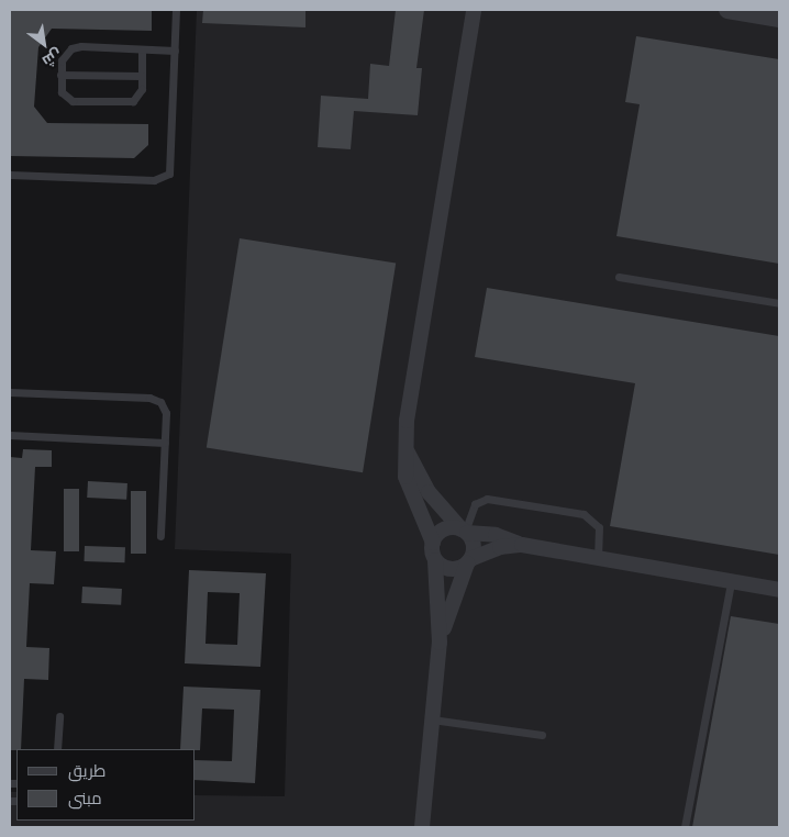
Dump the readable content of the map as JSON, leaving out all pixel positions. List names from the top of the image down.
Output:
{
  "legend": ["طريق", "مبنى"],
  "north": "bottom right"
}
